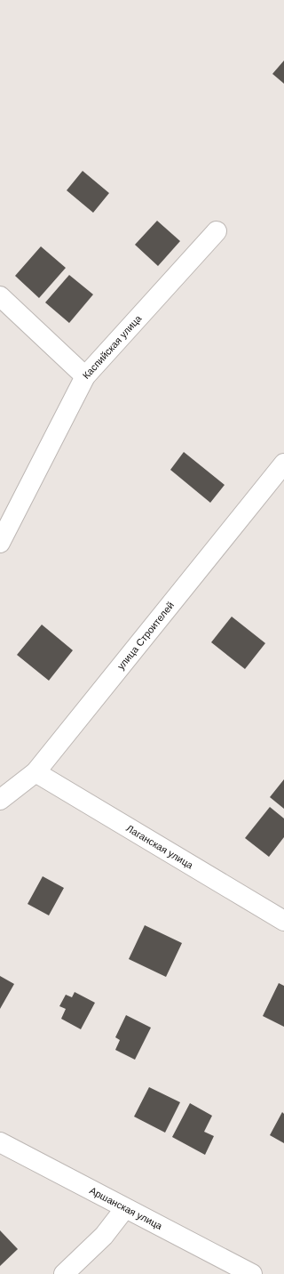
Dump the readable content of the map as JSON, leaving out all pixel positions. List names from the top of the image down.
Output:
{
  "streets": {
    "street": [
      "Каспийская улица",
      "улица Строителей",
      "Лаганская улица",
      "Аршанская улица"
    ]
  },
  "crossings": [
    ["улица Строителей", "Лаганская улица"]
  ]
}
